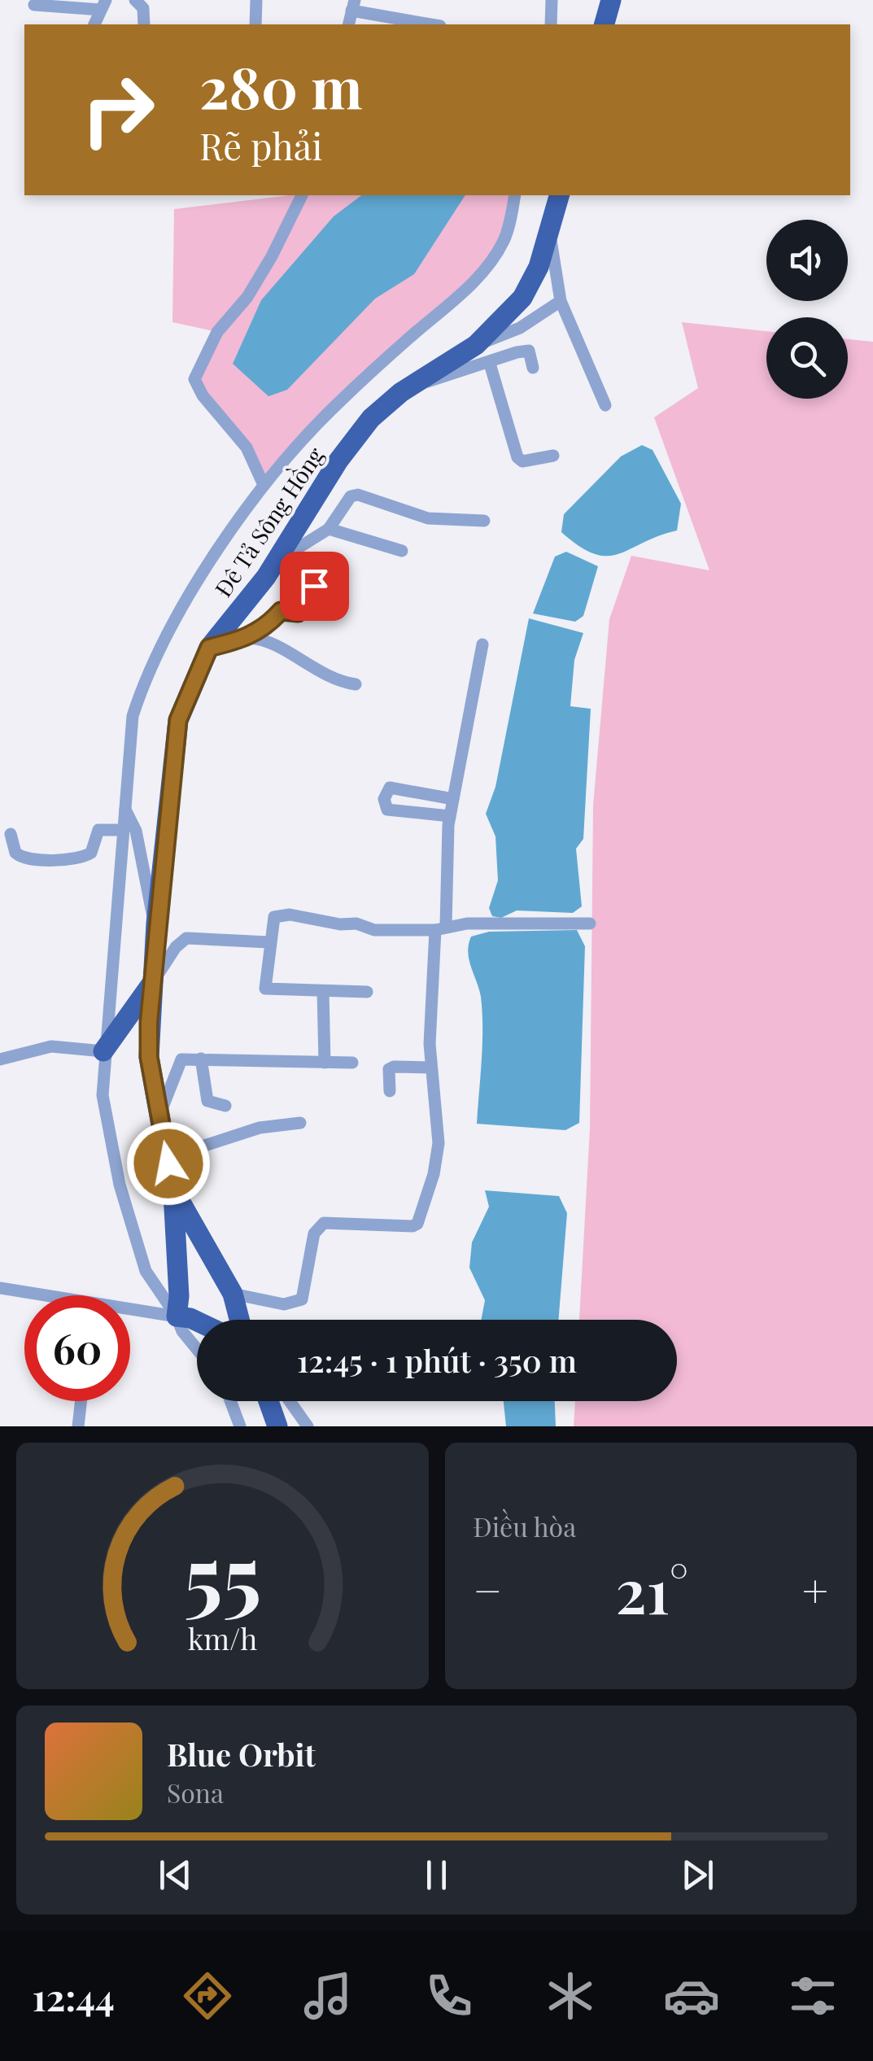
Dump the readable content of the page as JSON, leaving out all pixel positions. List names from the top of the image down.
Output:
{
  "streets": {
    "main road": ["Đê Tả Sông Hồng"]
  },
  "page": {
    "turn": ["280 m", "Rẽ phải"],
    "limit": "60",
    "trip": "12:45 · 1 phút · 350 m",
    "tile": "Điều hòa",
    "heat": ["−", "21°", "+"],
    "song": ["Blue Orbit", "Sona"],
    "tabs": "12:44",
    "gauge": ["55", "km/h"]
  }
}
